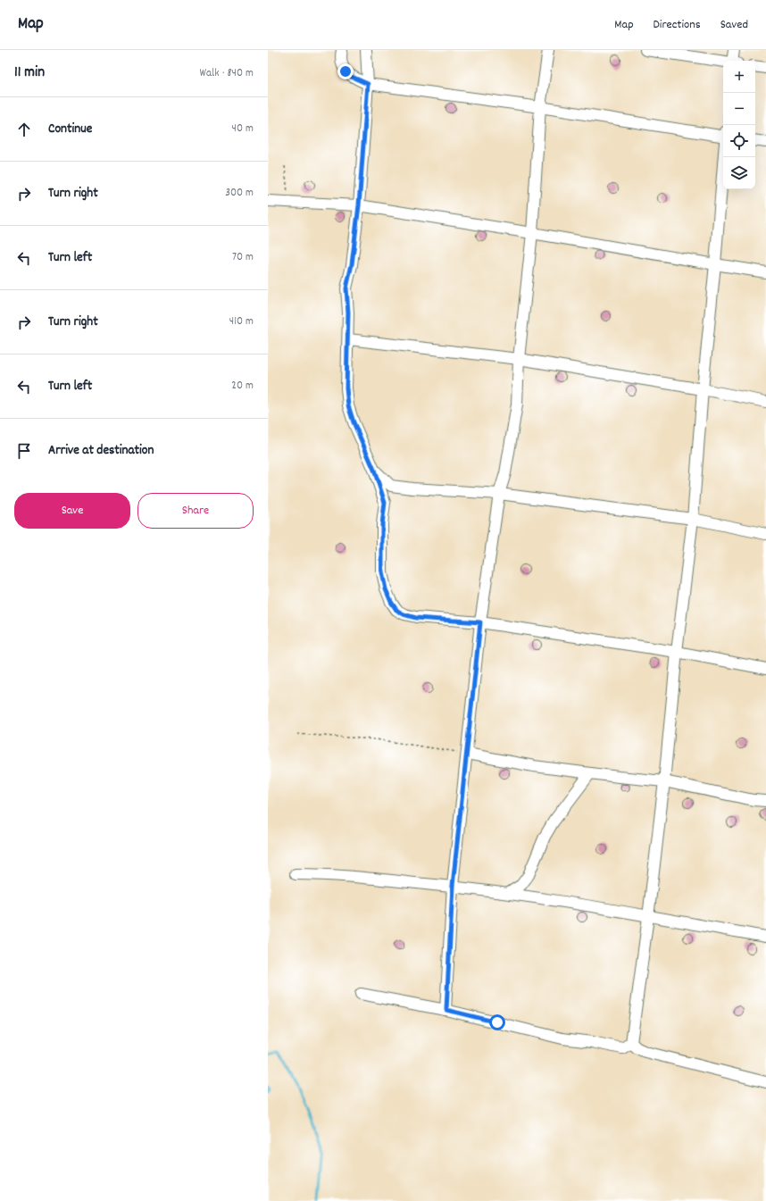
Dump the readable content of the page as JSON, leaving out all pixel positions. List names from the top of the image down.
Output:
{
  "page": {
    "header": "Map",
    "nav": ["Map", "Directions", "Saved"],
    "heading": ["11 min", "Walk · 840 m"],
    "map_buttons": ["+", "−"],
    "list": [
      ["Continue", "40 m"],
      ["Turn right", "300 m"],
      ["Turn left", "70 m"],
      ["Turn right", "410 m"],
      ["Turn left", "20 m"],
      "Arrive at destination"
    ],
    "buttons": ["Save", "Share"]
  }
}
